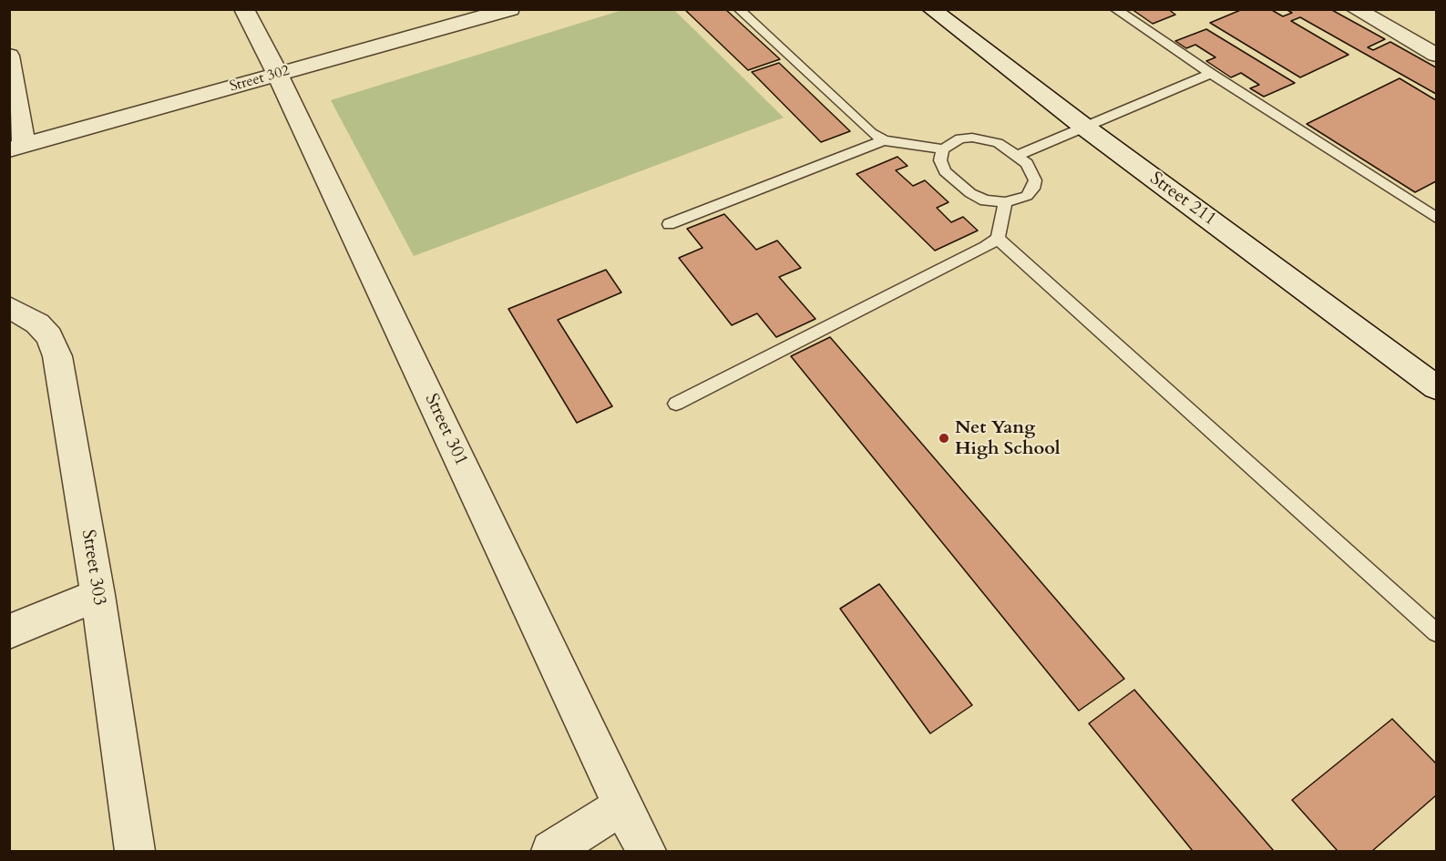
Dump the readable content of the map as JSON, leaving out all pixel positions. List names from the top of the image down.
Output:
{
  "streets": {
    "street": [
      "Street 302",
      "Street 211",
      "Street 301",
      "Street 303"
    ]
  },
  "crossings": [
    ["Street 302", "Street 301"]
  ],
  "places": ["Net Yang High School"]
}
